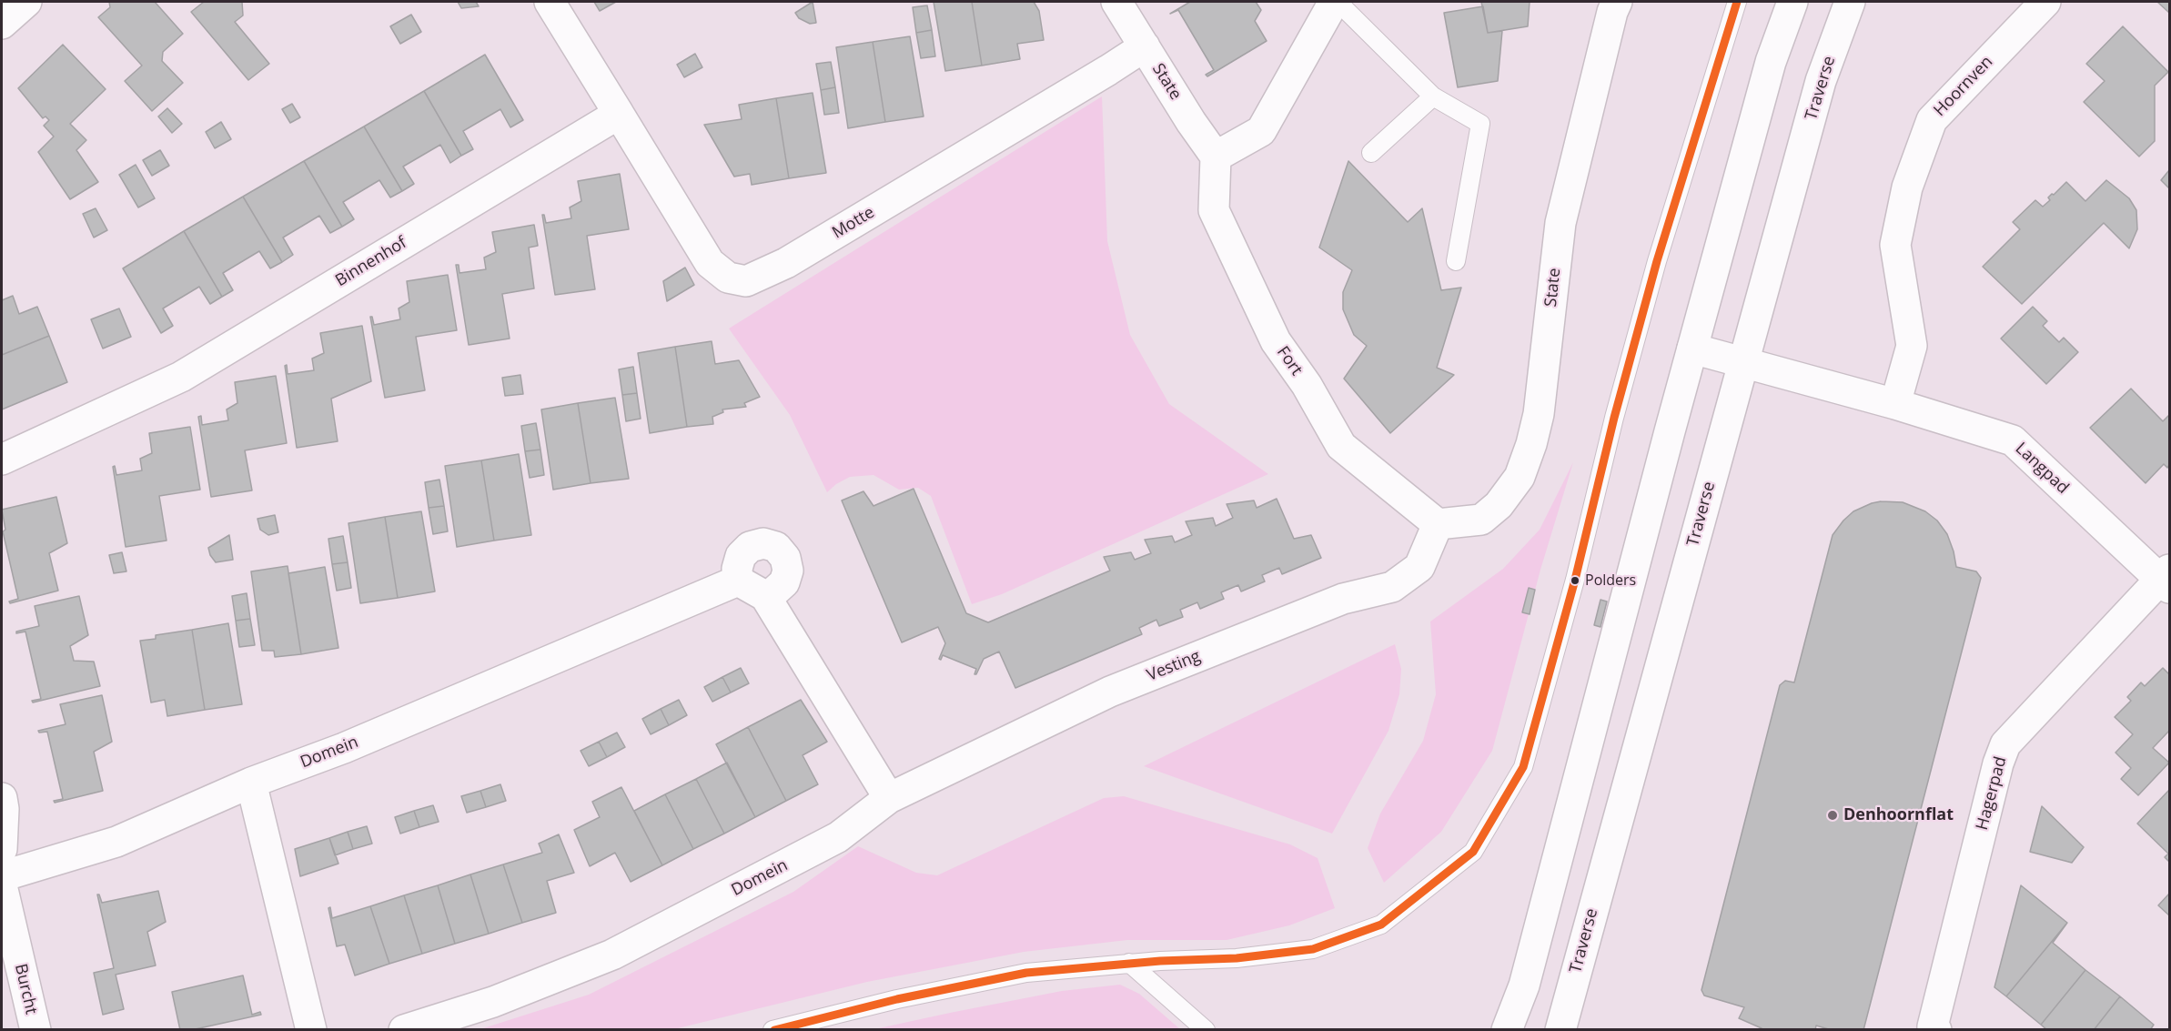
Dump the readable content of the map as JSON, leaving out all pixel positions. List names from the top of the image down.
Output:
{
  "streets": {
    "street": [
      "State",
      "Hoornven",
      "Traverse",
      "Motte",
      "Binnenhof",
      "Fort",
      "Langpad",
      "Vesting",
      "Domein",
      "Hagerpad",
      "Burcht"
    ]
  },
  "crossings": [
    ["State", "Motte"],
    ["State", "Fort"],
    ["State", "Vesting"],
    ["Hoornven", "Langpad"],
    ["Traverse", "Langpad"],
    ["Motte", "Binnenhof"],
    ["Fort", "Vesting"],
    ["Langpad", "Hagerpad"],
    ["Vesting", "Domein"]
  ],
  "places": ["Polders", "Denhoornflat"]
}
